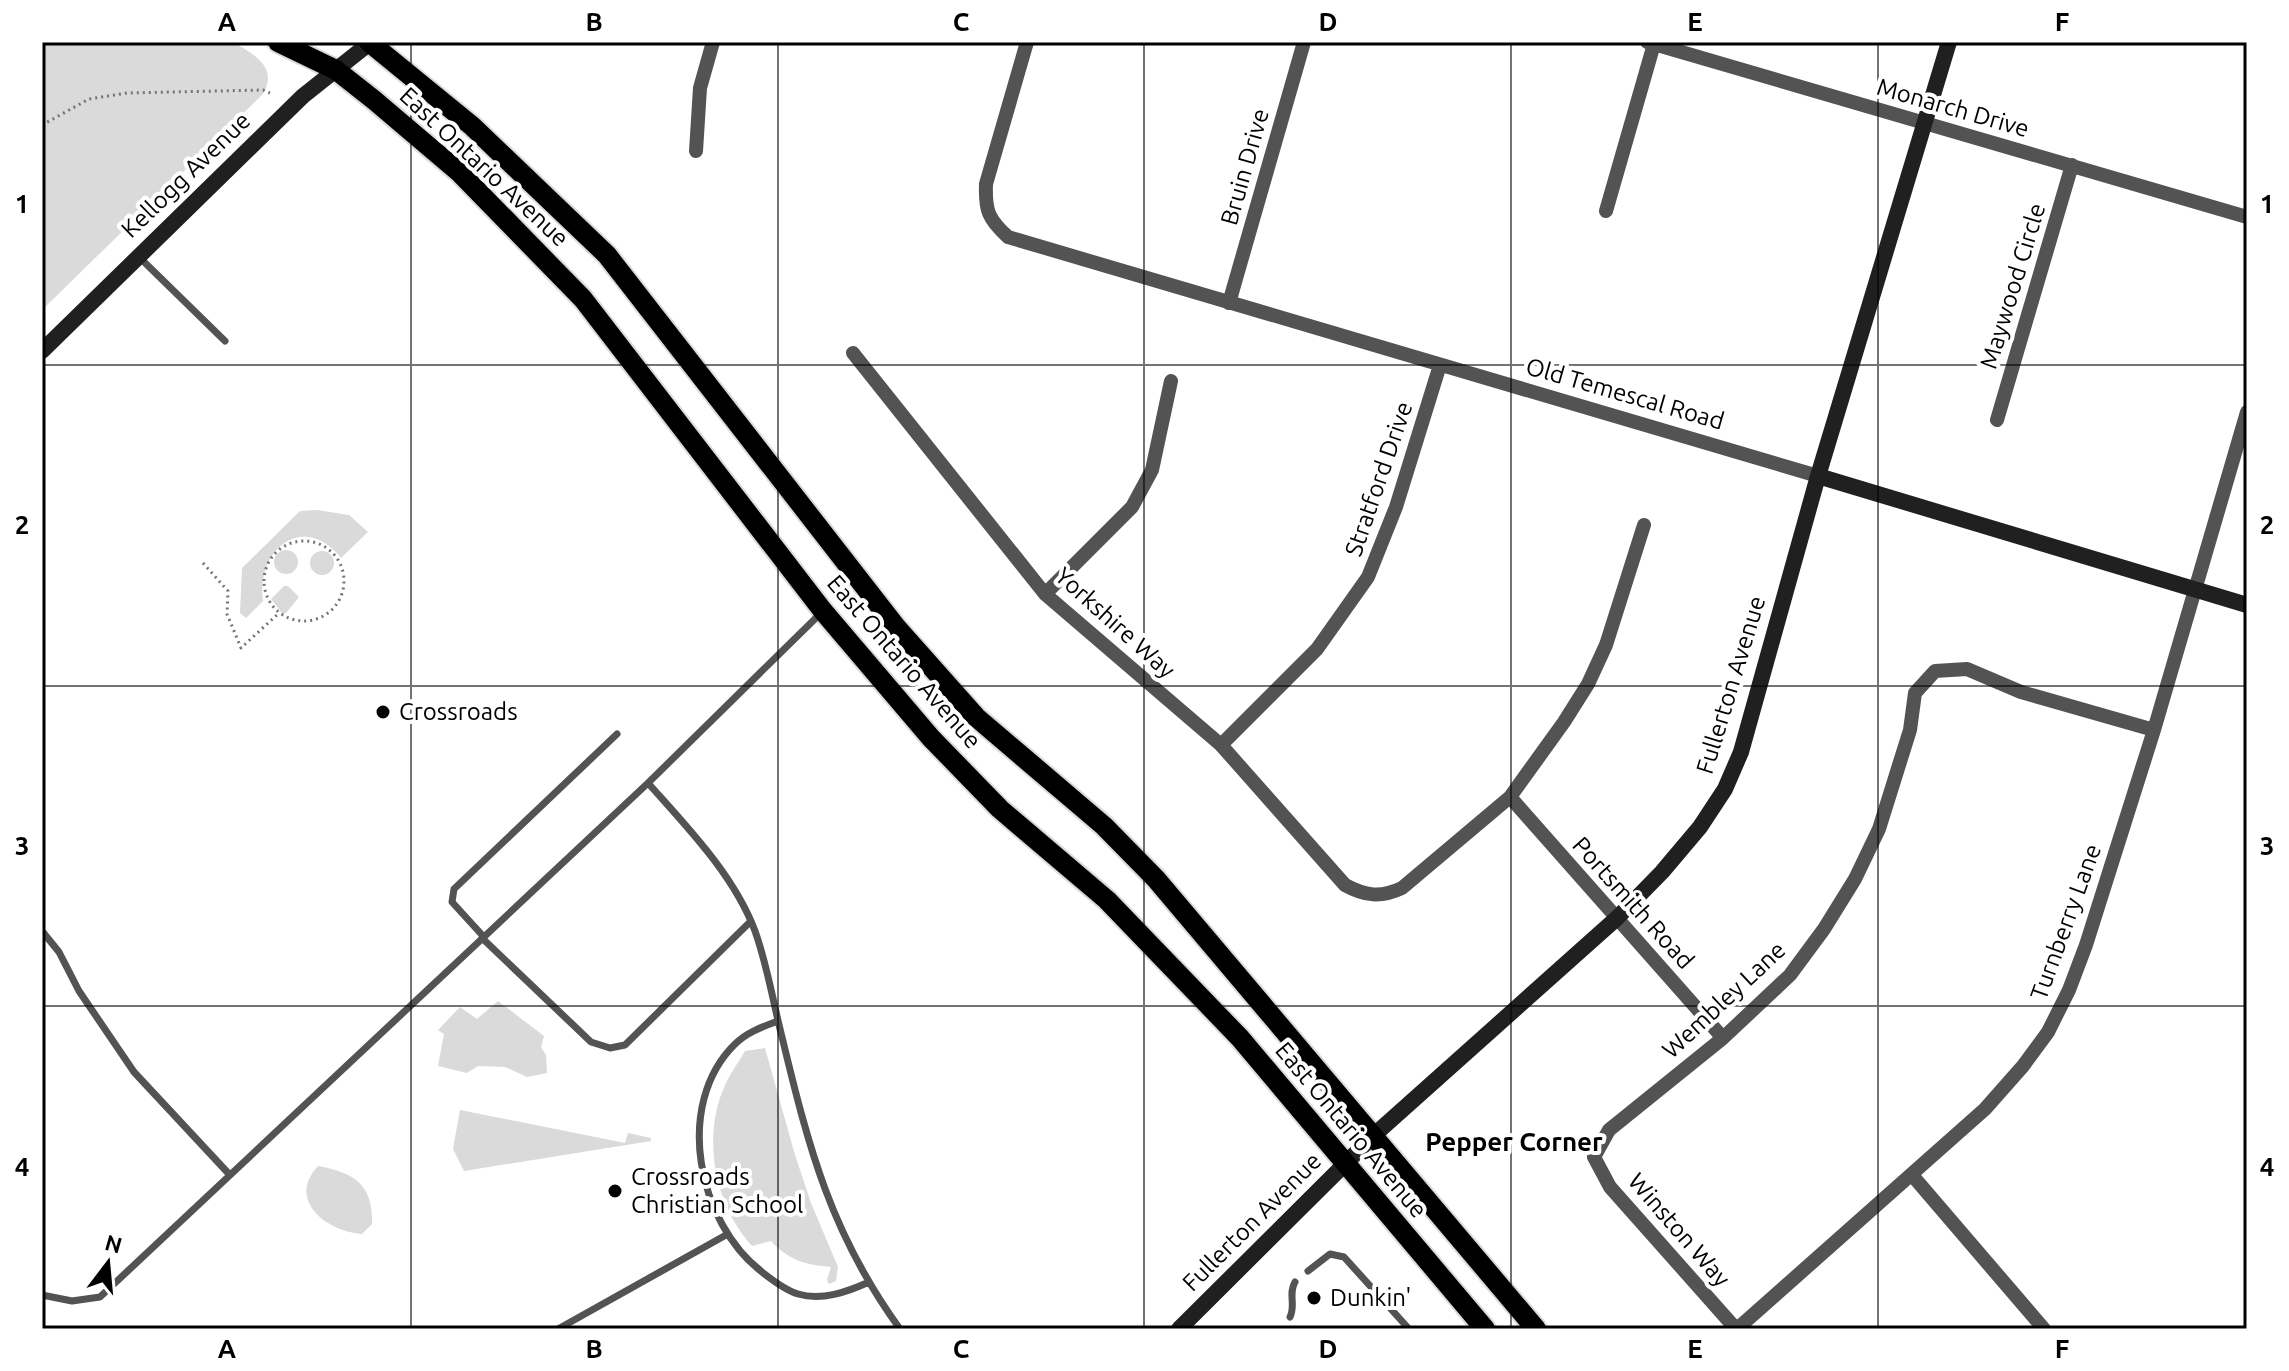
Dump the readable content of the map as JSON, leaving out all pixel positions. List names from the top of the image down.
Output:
{
  "streets": {
    "main road": [
      "East Ontario Avenue",
      "Kellogg Avenue",
      "Old Temescal Road",
      "Fullerton Avenue"
    ],
    "street": [
      "Monarch Drive",
      "Bruin Drive",
      "Maywood Circle",
      "Stratford Drive",
      "Yorkshire Way",
      "Portsmith Road",
      "Turnberry Lane",
      "Wembley Lane",
      "Winston Way"
    ]
  },
  "crossings": [
    ["Monarch Drive", "Maywood Circle"],
    ["Monarch Drive", "Fullerton Avenue"],
    ["East Ontario Avenue", "Kellogg Avenue"],
    ["East Ontario Avenue", "Fullerton Avenue"],
    ["Bruin Drive", "Old Temescal Road"],
    ["Old Temescal Road", "Stratford Drive"],
    ["Old Temescal Road", "Fullerton Avenue"],
    ["Old Temescal Road", "Turnberry Lane"],
    ["Stratford Drive", "Yorkshire Way"],
    ["Yorkshire Way", "Portsmith Road"],
    ["Fullerton Avenue", "Portsmith Road"],
    ["Portsmith Road", "Wembley Lane"],
    ["Turnberry Lane", "Wembley Lane"],
    ["Turnberry Lane", "Winston Way"],
    ["Wembley Lane", "Winston Way"]
  ],
  "districts": ["Pepper Corner"],
  "places": ["Crossroads", "Crossroads Christian School", "Dunkin'"],
  "north": "top",
  "grid": {
    "columns": [
      "A",
      "B",
      "C",
      "D",
      "E",
      "F"
    ],
    "rows": [
      "1",
      "2",
      "3",
      "4"
    ]
  }
}
